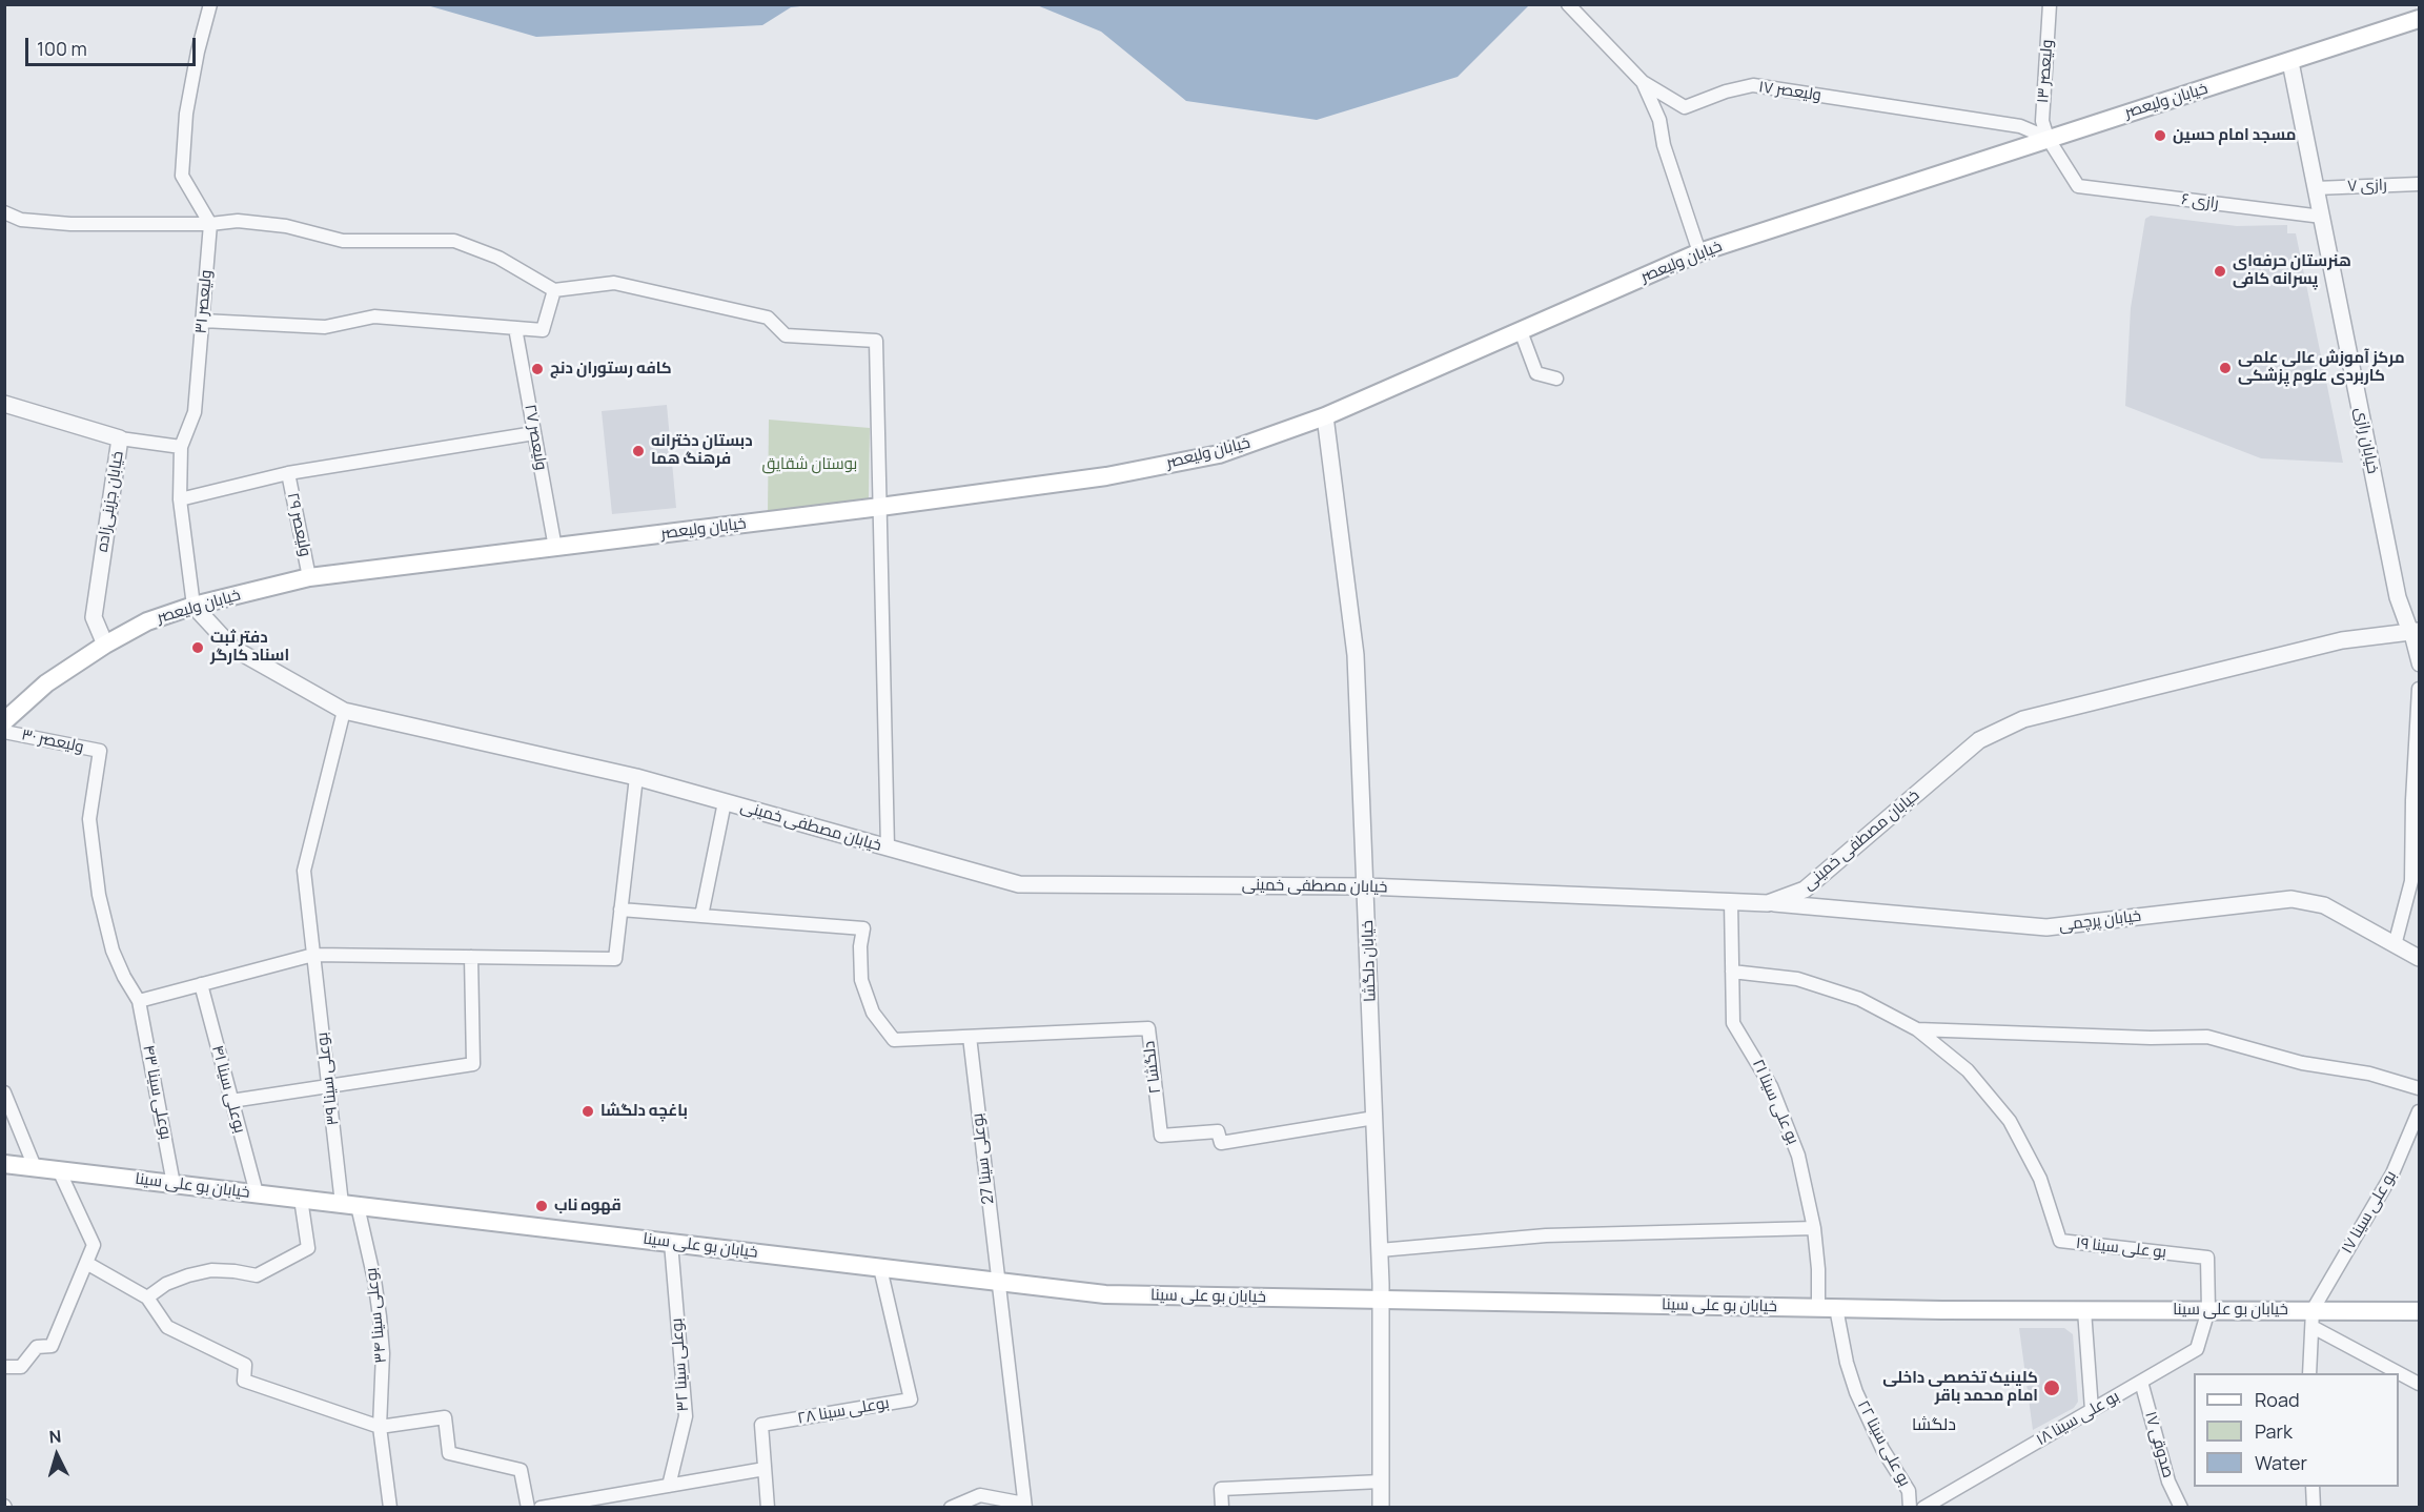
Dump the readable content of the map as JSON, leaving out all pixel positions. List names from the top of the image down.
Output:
{
  "streets": {
    "main road": ["خیابان ولیعصر", "خیابان بو علی سینا"],
    "street": [
      "ولیعصر ۱۳",
      "ولیعصر ۱۷",
      "رازی ۷",
      "رازی ۶",
      "ولیعصر ۳۱",
      "ولیعصر ۲۷",
      "خیابان رازی",
      "خیابان جزینی‌زاده",
      "ولیعصر ۲۹",
      "ولیعصر ۳۰",
      "خیابان مصطفی خمینی",
      "خیابان پرچمی",
      "خیابان دلگشا",
      "دلگشا ۲",
      "بوعلی سینا ۳۹",
      "بوعلی سینا ۴۱",
      "بوعلی سینا ۴۳",
      "بو علی سینا ۲۱",
      "بوعلی سینا 27",
      "بو علی سینا ۱۷",
      "بو علی سینا ۱۹",
      "بوعلی سینا ۳۴",
      "بوعلی سینا ۳۲",
      "بوعلی سینا ۲۸",
      "بو علی سینا ۱۸",
      "بو علی سینا ۲۲",
      "صدوقی ۱۷"
    ]
  },
  "crossings": [
    ["ولیعصر ۱۳", "ولیعصر ۱۷"],
    ["ولیعصر ۱۳", "خیابان ولیعصر"],
    ["ولیعصر ۱۳", "رازی ۶"],
    ["ولیعصر ۱۷", "خیابان ولیعصر"],
    ["ولیعصر ۱۷", "رازی ۶"],
    ["خیابان ولیعصر", "رازی ۶"],
    ["خیابان ولیعصر", "ولیعصر ۳۱"],
    ["خیابان ولیعصر", "ولیعصر ۲۷"],
    ["خیابان ولیعصر", "خیابان رازی"],
    ["خیابان ولیعصر", "خیابان جزینی‌زاده"],
    ["خیابان ولیعصر", "ولیعصر ۲۹"],
    ["خیابان ولیعصر", "خیابان مصطفی خمینی"],
    ["خیابان ولیعصر", "خیابان دلگشا"],
    ["رازی ۷", "خیابان رازی"],
    ["رازی ۶", "خیابان رازی"],
    ["ولیعصر ۳۱", "خیابان مصطفی خمینی"],
    ["خیابان رازی", "خیابان مصطفی خمینی"],
    ["ولیعصر ۳۰", "بوعلی سینا ۴۳"],
    ["خیابان مصطفی خمینی", "خیابان پرچمی"],
    ["خیابان مصطفی خمینی", "خیابان دلگشا"],
    ["خیابان مصطفی خمینی", "بوعلی سینا ۳۹"],
    ["خیابان مصطفی خمینی", "بو علی سینا ۲۱"],
    ["خیابان دلگشا", "دلگشا ۲"],
    ["خیابان دلگشا", "خیابان بو علی سینا"],
    ["دلگشا ۲", "بوعلی سینا 27"],
    ["بوعلی سینا ۳۹", "خیابان بو علی سینا"],
    ["بوعلی سینا ۳۹", "بوعلی سینا ۳۴"],
    ["بوعلی سینا ۴۱", "خیابان بو علی سینا"],
    ["بوعلی سینا ۴۳", "خیابان بو علی سینا"],
    ["بو علی سینا ۲۱", "خیابان بو علی سینا"],
    ["بو علی سینا ۲۱", "بو علی سینا ۱۹"],
    ["بو علی سینا ۲۱", "بو علی سینا ۲۲"],
    ["بوعلی سینا 27", "خیابان بو علی سینا"],
    ["خیابان بو علی سینا", "بو علی سینا ۱۷"],
    ["خیابان بو علی سینا", "بو علی سینا ۱۹"],
    ["خیابان بو علی سینا", "بوعلی سینا ۳۴"],
    ["خیابان بو علی سینا", "بوعلی سینا ۳۲"],
    ["خیابان بو علی سینا", "بوعلی سینا ۲۸"],
    ["خیابان بو علی سینا", "بو علی سینا ۱۸"],
    ["خیابان بو علی سینا", "بو علی سینا ۲۲"],
    ["بو علی سینا ۱۹", "بو علی سینا ۱۸"],
    ["بو علی سینا ۱۸", "صدوقی ۱۷"]
  ],
  "districts": ["دلگشا"],
  "parks": ["بوستان شقایق"],
  "places": [
    "مسجد امام حسین",
    "هنرستان حرفه‌ای پسرانه کافی",
    "مرکز آموزش عالی علمی کاربردی علوم پزشکی",
    "کافه رستوران دنج",
    "دبستان دخترانه فرهنگ هما",
    "دفتر ثبت اسناد کارگر",
    "باغچه دلگشا",
    "قهوه ناب",
    "کلینیک تخصصی داخلی امام محمد باقر"
  ],
  "legend": ["Road", "Park", "Water"],
  "scale_bar": "100 m",
  "north": "top"
}
